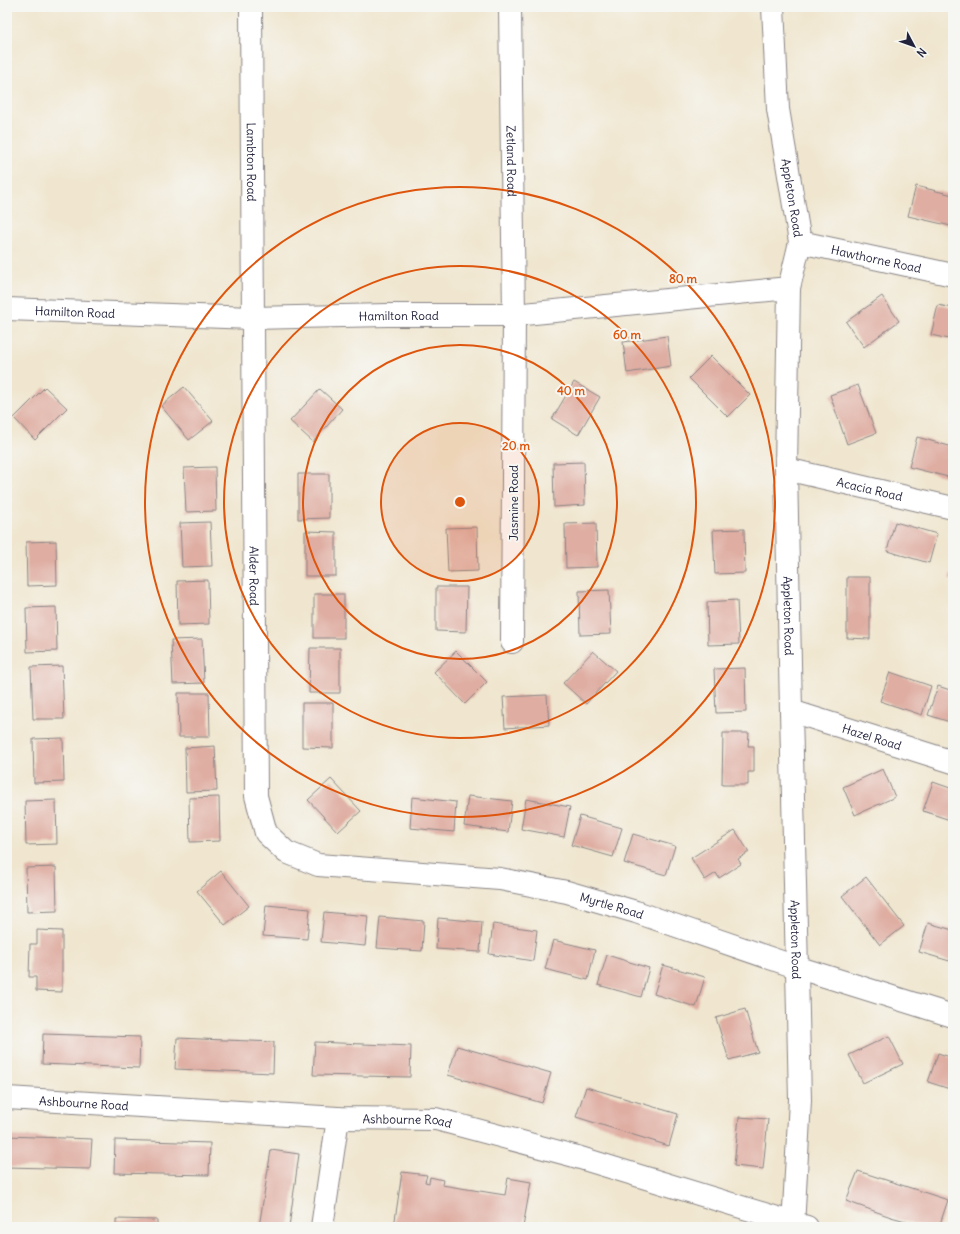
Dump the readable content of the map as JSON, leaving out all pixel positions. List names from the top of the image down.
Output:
{
  "streets": {
    "street": [
      "Zetland Road",
      "Lambton Road",
      "Appleton Road",
      "Hawthorne Road",
      "Hamilton Road",
      "Acacia Road",
      "Jasmine Road",
      "Alder Road",
      "Hazel Road",
      "Myrtle Road",
      "Ashbourne Road"
    ]
  },
  "crossings": [
    ["Zetland Road", "Hamilton Road"],
    ["Zetland Road", "Jasmine Road"],
    ["Lambton Road", "Hamilton Road"],
    ["Lambton Road", "Alder Road"],
    ["Appleton Road", "Hawthorne Road"],
    ["Appleton Road", "Hamilton Road"],
    ["Appleton Road", "Acacia Road"],
    ["Appleton Road", "Hazel Road"],
    ["Appleton Road", "Myrtle Road"],
    ["Appleton Road", "Ashbourne Road"],
    ["Hamilton Road", "Jasmine Road"],
    ["Hamilton Road", "Alder Road"],
    ["Alder Road", "Myrtle Road"]
  ],
  "north": "bottom right",
  "rings": [
    "80 m",
    "60 m",
    "40 m",
    "20 m"
  ]
}
